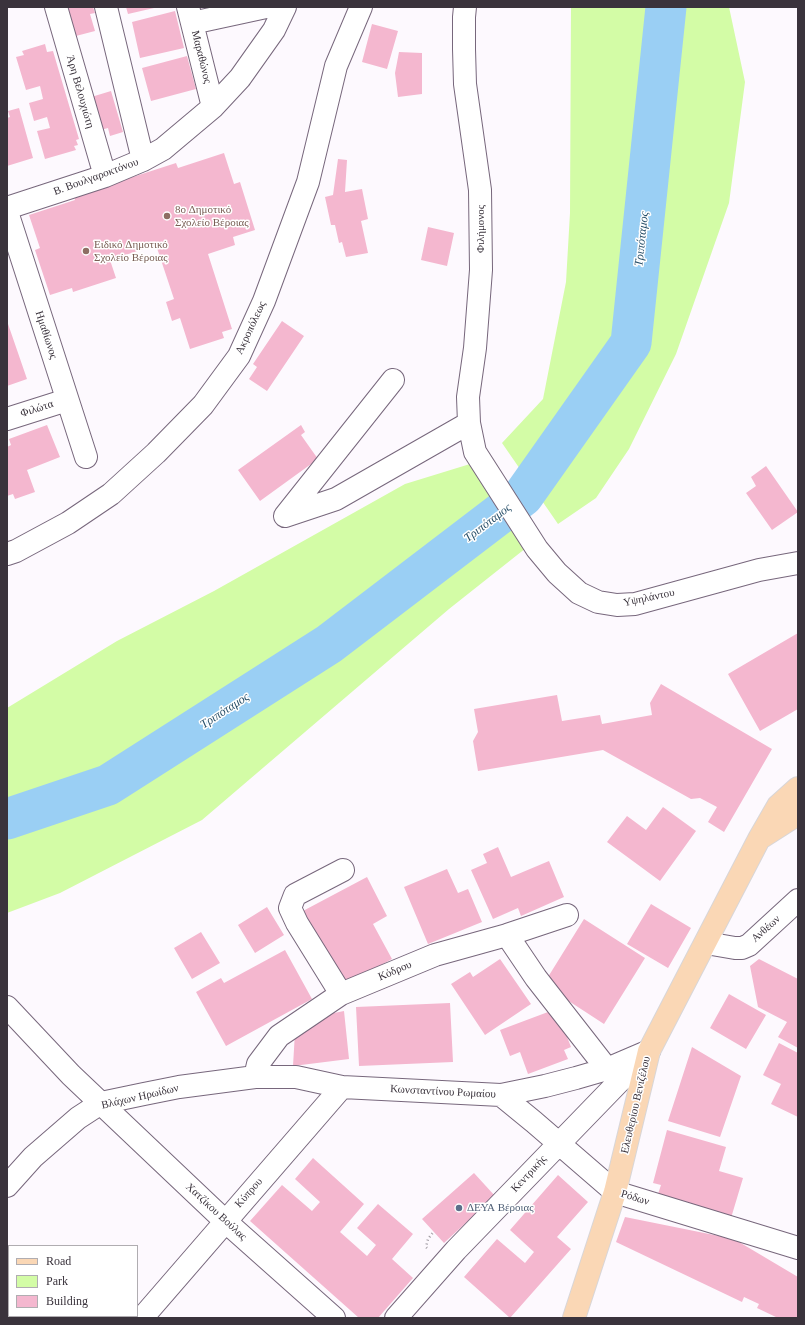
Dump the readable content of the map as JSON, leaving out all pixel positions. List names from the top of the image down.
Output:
{
  "streets": {
    "main road": ["Ελευθερίου Βενιζέλου"],
    "street": [
      "Μαραθώνος",
      "Άρη Βελουχιώτη",
      "Β. Βουλγαροκτόνου",
      "Φιλήμονος",
      "Ακροπόλεως",
      "Ημαθίωνος",
      "Φιλώτα",
      "Υψηλάντου",
      "Ανθέων",
      "Κόδρου",
      "Κωνσταντίνου Ρωμαίου",
      "Βλάχων Ηρωίδων",
      "Κεντρικής",
      "Κύπρου",
      "Ρόδων",
      "Χατζίκου Βούλας"
    ]
  },
  "crossings": [
    ["Μαραθώνος", "Β. Βουλγαροκτόνου"],
    ["Άρη Βελουχιώτη", "Β. Βουλγαροκτόνου"],
    ["Φιλήμονος", "Υψηλάντου"],
    ["Ημαθίωνος", "Φιλώτα"],
    ["Ανθέων", "Ελευθερίου Βενιζέλου"],
    ["Κόδρου", "Κωνσταντίνου Ρωμαίου"],
    ["Κόδρου", "Βλάχων Ηρωίδων"],
    ["Κωνσταντίνου Ρωμαίου", "Βλάχων Ηρωίδων"],
    ["Κωνσταντίνου Ρωμαίου", "Ελευθερίου Βενιζέλου"],
    ["Κωνσταντίνου Ρωμαίου", "Κεντρικής"],
    ["Κωνσταντίνου Ρωμαίου", "Κύπρου"],
    ["Κωνσταντίνου Ρωμαίου", "Ρόδων"],
    ["Βλάχων Ηρωίδων", "Χατζίκου Βούλας"],
    ["Ελευθερίου Βενιζέλου", "Κεντρικής"],
    ["Ελευθερίου Βενιζέλου", "Ρόδων"],
    ["Κεντρικής", "Ρόδων"],
    ["Κύπρου", "Χατζίκου Βούλας"]
  ],
  "water": ["Τριπόταμος"],
  "places": ["8ο Δημοτικό Σχολείο Βέροιας", "Ειδικό Δημοτικό Σχολείο Βέροιας", "ΔΕΥΑ Βέροιας"],
  "legend": ["Road", "Park", "Building"]
}
